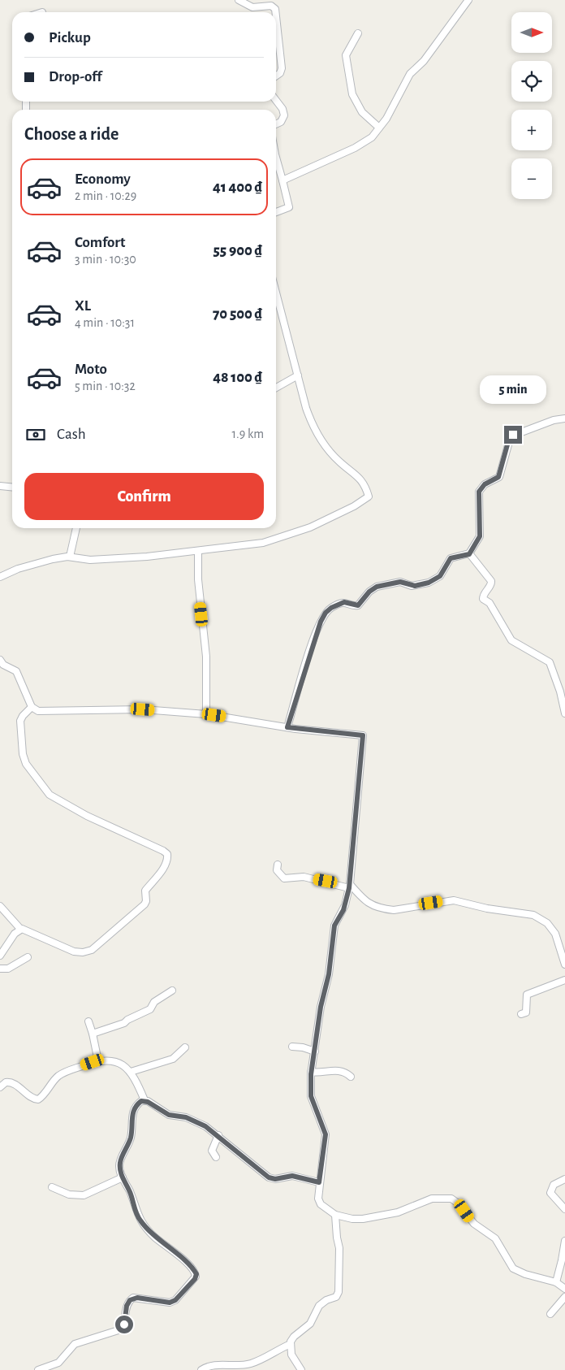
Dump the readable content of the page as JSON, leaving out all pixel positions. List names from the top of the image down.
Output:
{
  "north": "right",
  "page": {
    "map_buttons": ["+", "−"],
    "banner": ["Pickup", "Drop-off"],
    "heading": "Choose a ride",
    "list": [
      {
        "name": "Economy",
        "note": "2 min · 10:29",
        "value": "41 400 ₫"
      },
      {
        "name": "Comfort",
        "note": "3 min · 10:30",
        "value": "55 900 ₫"
      },
      {
        "name": "XL",
        "note": "4 min · 10:31",
        "value": "70 500 ₫"
      },
      {
        "name": "Moto",
        "note": "5 min · 10:32",
        "value": "48 100 ₫"
      }
    ],
    "bubble": "5 min",
    "pay": ["Cash", "1.9 km"],
    "buttons": "Confirm"
  }
}
